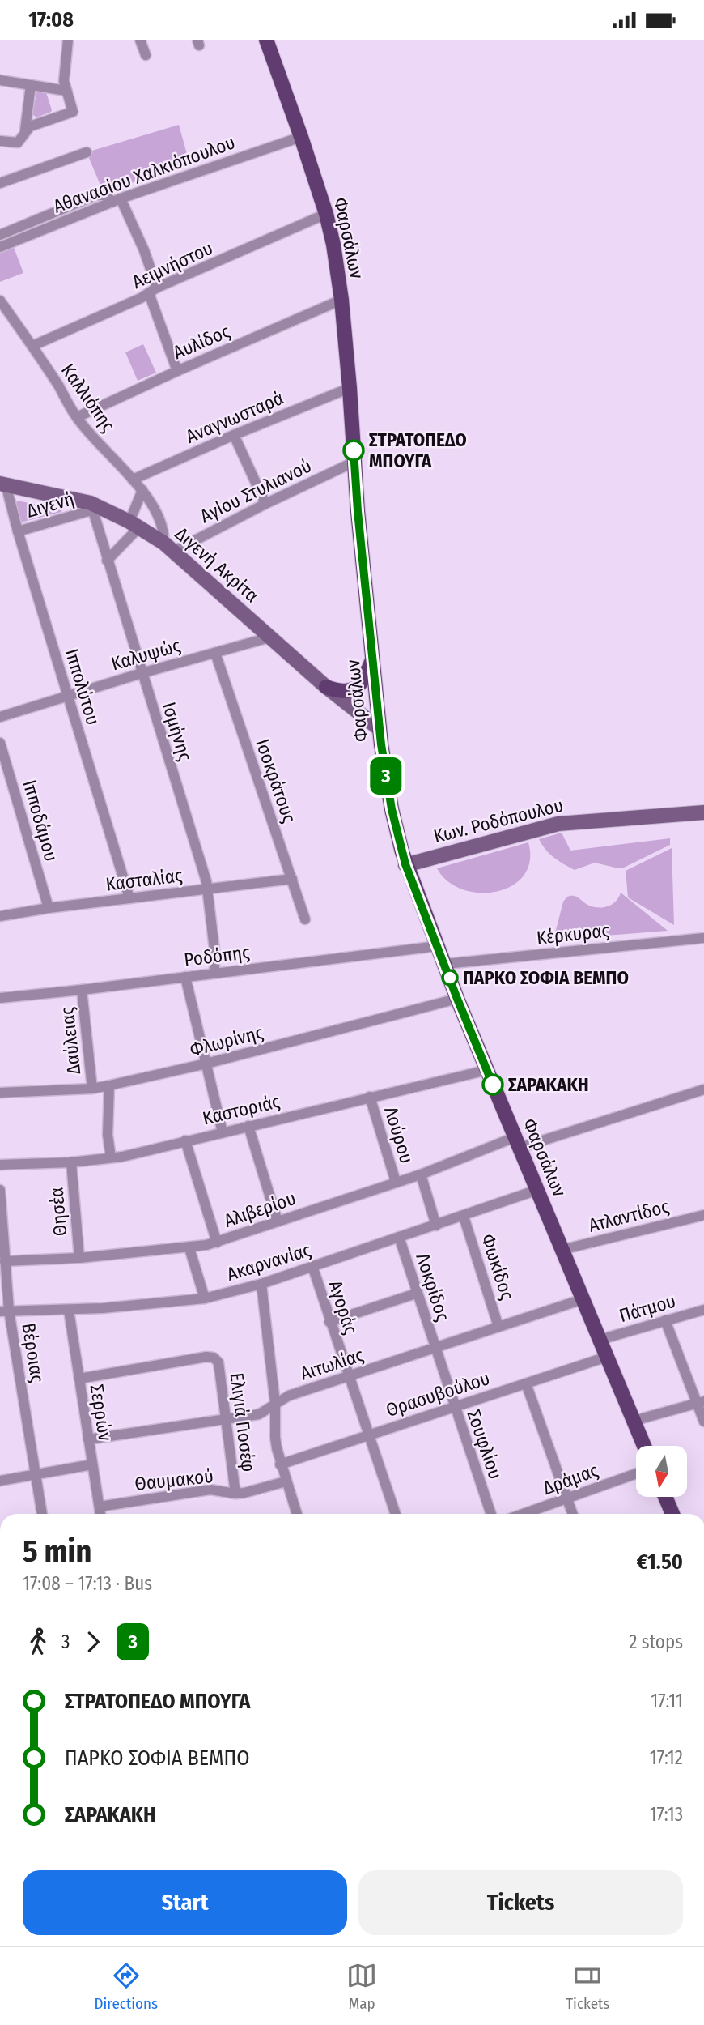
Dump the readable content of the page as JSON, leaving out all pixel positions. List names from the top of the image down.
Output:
{
  "streets": {
    "main road": ["Φαρσάλων", "Διγενή Ακρίτα", "Κων. Ροδόπουλου"],
    "street": [
      "Αθανασίου Χαλκιόπουλου",
      "Αειμνήστου",
      "Αυλίδος",
      "Καλλιόπης",
      "Αναγνωσταρά",
      "Αγίου Στυλιανού",
      "Διγενή",
      "Καλυψώς",
      "Ιππολύτου",
      "Ισμήνης",
      "Ισοκράτους",
      "Ιπποδάμου",
      "Κασταλίας",
      "Κέρκυρας",
      "Ροδόπης",
      "Δαύλειας",
      "Φλωρίνης",
      "Καστοριάς",
      "Λούρου",
      "Αλιβερίου",
      "Θησέα",
      "Ατλαντίδος",
      "Ακαρνανίας",
      "Φωκίδος",
      "Λοκρίδος",
      "Αγοράς",
      "Πάτμου",
      "Βέροιας",
      "Αιτωλίας",
      "Θρασυβούλου",
      "Σερρών",
      "Ελιγιά Γιοσέφ",
      "Σουφλίου",
      "Δράμας",
      "Θαυμακού"
    ]
  },
  "crossings": [
    ["Αθανασίου Χαλκιόπουλου", "Φαρσάλων"],
    ["Φαρσάλων", "Αειμνήστου"],
    ["Φαρσάλων", "Αυλίδος"],
    ["Φαρσάλων", "Αναγνωσταρά"],
    ["Φαρσάλων", "Αγίου Στυλιανού"],
    ["Φαρσάλων", "Διγενή Ακρίτα"],
    ["Φαρσάλων", "Κων. Ροδόπουλου"],
    ["Φαρσάλων", "Κέρκυρας"],
    ["Φαρσάλων", "Ροδόπης"],
    ["Φαρσάλων", "Φλωρίνης"],
    ["Φαρσάλων", "Καστοριάς"],
    ["Φαρσάλων", "Αλιβερίου"],
    ["Φαρσάλων", "Ατλαντίδος"],
    ["Φαρσάλων", "Ακαρνανίας"],
    ["Φαρσάλων", "Πάτμου"],
    ["Φαρσάλων", "Αιτωλίας"],
    ["Φαρσάλων", "Θρασυβούλου"],
    ["Αειμνήστου", "Καλλιόπης"],
    ["Αυλίδος", "Καλλιόπης"],
    ["Καλλιόπης", "Αναγνωσταρά"],
    ["Καλλιόπης", "Αγίου Στυλιανού"],
    ["Καλλιόπης", "Διγενή Ακρίτα"],
    ["Αγίου Στυλιανού", "Διγενή Ακρίτα"],
    ["Διγενή", "Διγενή Ακρίτα"],
    ["Διγενή", "Ιππολύτου"],
    ["Διγενή", "Ισμήνης"],
    ["Διγενή Ακρίτα", "Καλυψώς"],
    ["Διγενή Ακρίτα", "Ιππολύτου"],
    ["Διγενή Ακρίτα", "Ισμήνης"],
    ["Καλυψώς", "Ιππολύτου"],
    ["Καλυψώς", "Ισμήνης"],
    ["Καλυψώς", "Ισοκράτους"],
    ["Ιππολύτου", "Κασταλίας"],
    ["Ισμήνης", "Κασταλίας"],
    ["Ισμήνης", "Ροδόπης"],
    ["Ισοκράτους", "Κασταλίας"],
    ["Ιπποδάμου", "Κασταλίας"],
    ["Ροδόπης", "Δαύλειας"],
    ["Δαύλειας", "Φλωρίνης"],
    ["Δαύλειας", "Καστοριάς"],
    ["Καστοριάς", "Λούρου"],
    ["Καστοριάς", "Θησέα"],
    ["Λούρου", "Αλιβερίου"],
    ["Αλιβερίου", "Θησέα"],
    ["Αλιβερίου", "Βέροιας"],
    ["Ακαρνανίας", "Φωκίδος"],
    ["Ακαρνανίας", "Λοκρίδος"],
    ["Ακαρνανίας", "Αγοράς"],
    ["Ακαρνανίας", "Βέροιας"],
    ["Ακαρνανίας", "Σερρών"],
    ["Φωκίδος", "Αιτωλίας"],
    ["Λοκρίδος", "Αιτωλίας"],
    ["Λοκρίδος", "Σουφλίου"],
    ["Αγοράς", "Αιτωλίας"],
    ["Αγοράς", "Θρασυβούλου"],
    ["Αιτωλίας", "Σερρών"],
    ["Αιτωλίας", "Ελιγιά Γιοσέφ"],
    ["Αιτωλίας", "Σουφλίου"],
    ["Θρασυβούλου", "Σουφλίου"],
    ["Σερρών", "Ελιγιά Γιοσέφ"],
    ["Σερρών", "Θαυμακού"],
    ["Ελιγιά Γιοσέφ", "Θαυμακού"]
  ],
  "places": ["ΣΤΡΑΤΟΠΕΔΟ ΜΠΟΥΓΑ", "ΠΑΡΚΟ ΣΟΦΙΑ ΒΕΜΠΟ", "ΣΑΡΑΚΑΚΗ"],
  "lines": ["bus line 3"],
  "north": "bottom",
  "page": {
    "status": "17:08",
    "on_map": "3",
    "heading": ["5 min", "17:08 – 17:13 · Bus", "€1.50"],
    "legs": ["3", "3", "2 stops"],
    "list": [
      {
        "name": "ΣΤΡΑΤΟΠΕΔΟ ΜΠΟΥΓΑ",
        "value": "17:11"
      },
      {
        "name": "ΠΑΡΚΟ ΣΟΦΙΑ ΒΕΜΠΟ",
        "value": "17:12"
      },
      {
        "name": "ΣΑΡΑΚΑΚΗ",
        "value": "17:13"
      }
    ],
    "buttons": ["Start", "Tickets"],
    "tabs": ["Directions", "Map", "Tickets"]
  }
}
